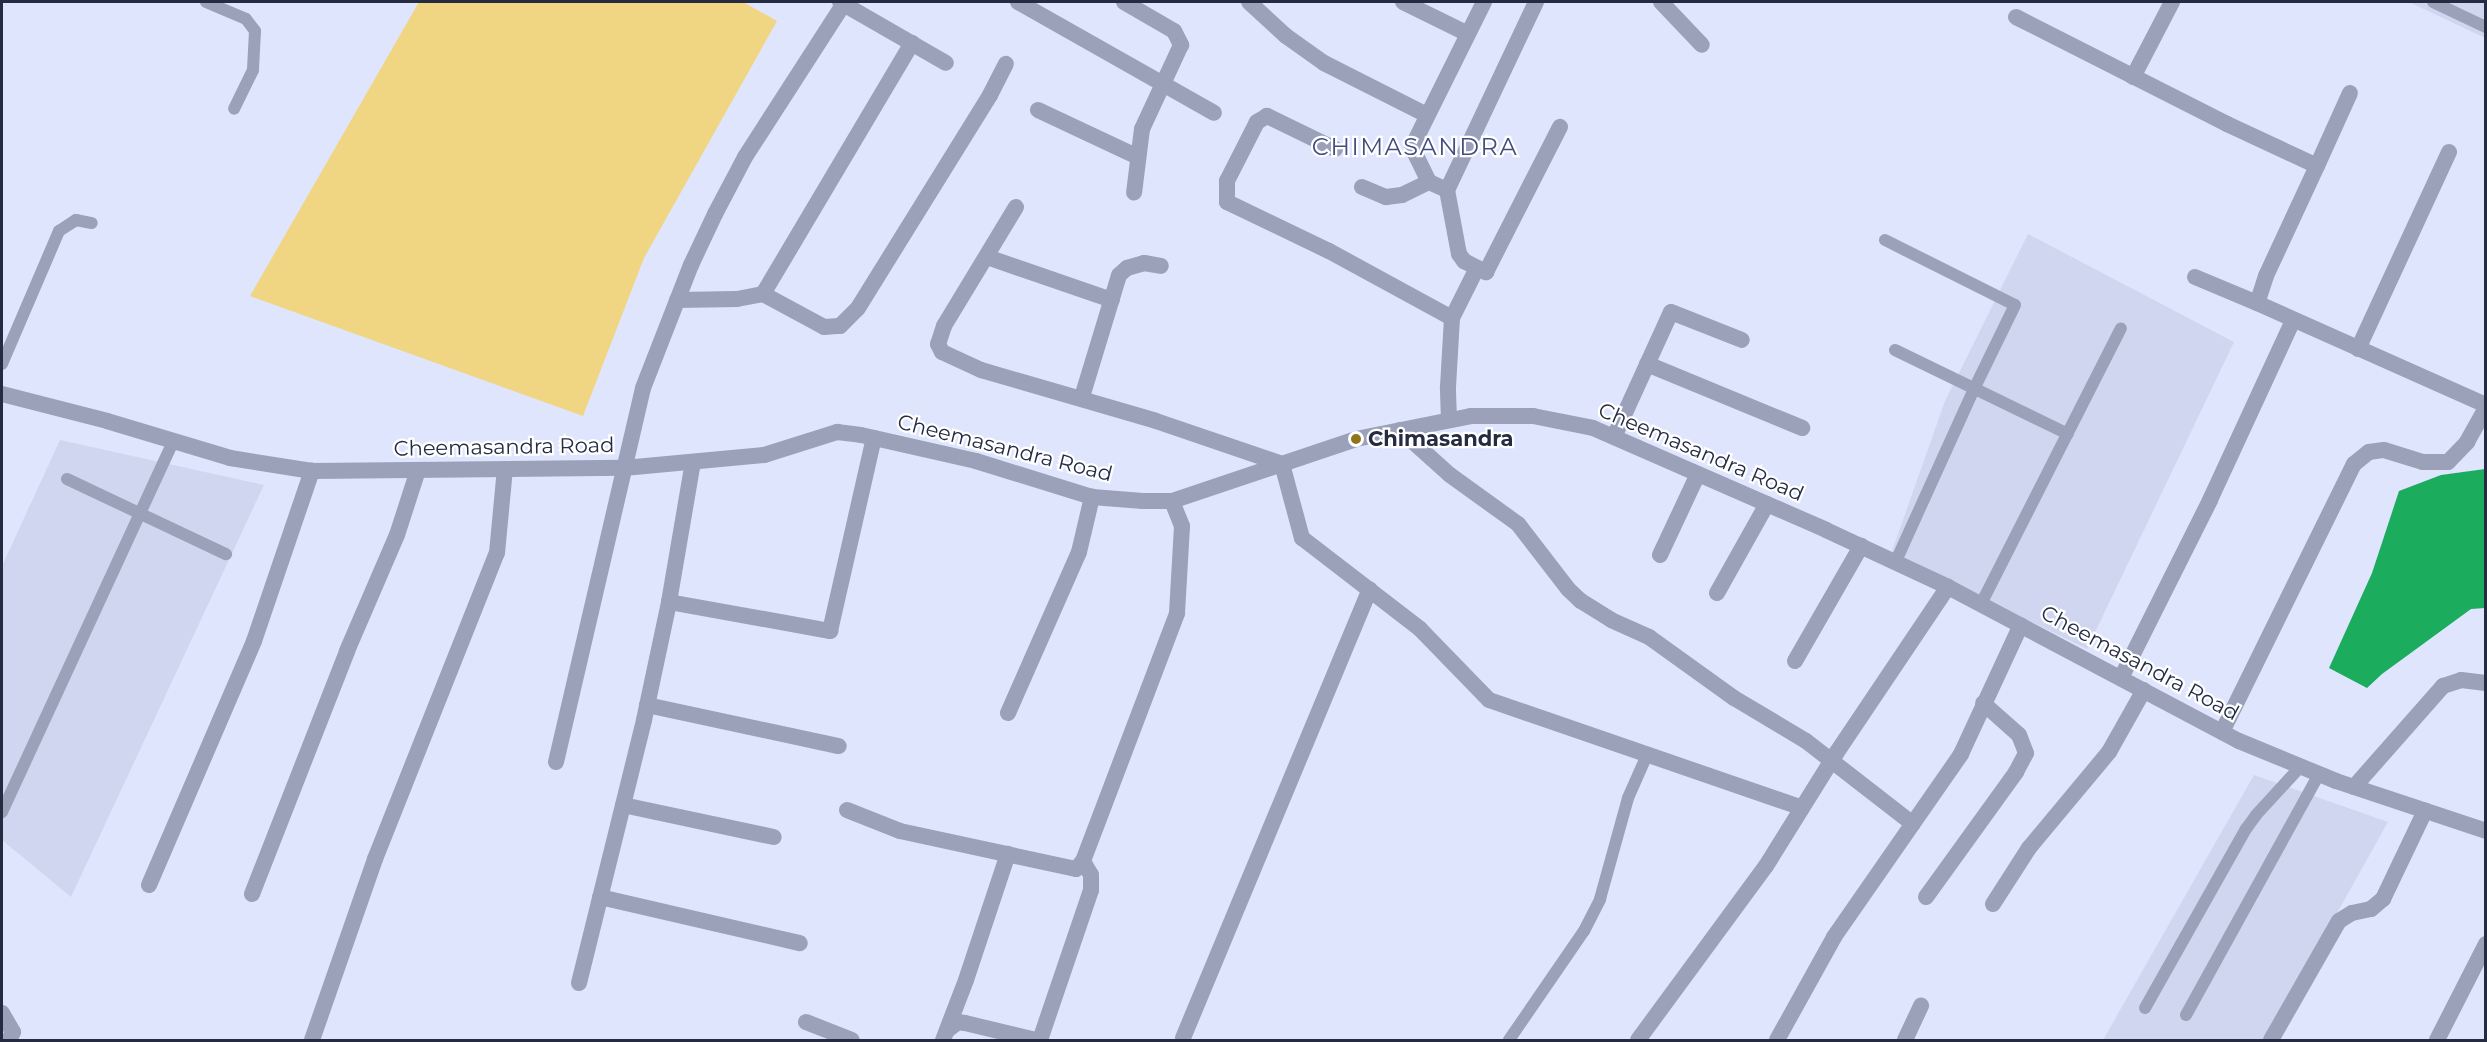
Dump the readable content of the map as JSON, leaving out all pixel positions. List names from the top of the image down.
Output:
{
  "streets": {
    "street": ["Cheemasandra Road"]
  },
  "districts": ["CHIMASANDRA"],
  "places": ["Chimasandra"]
}
